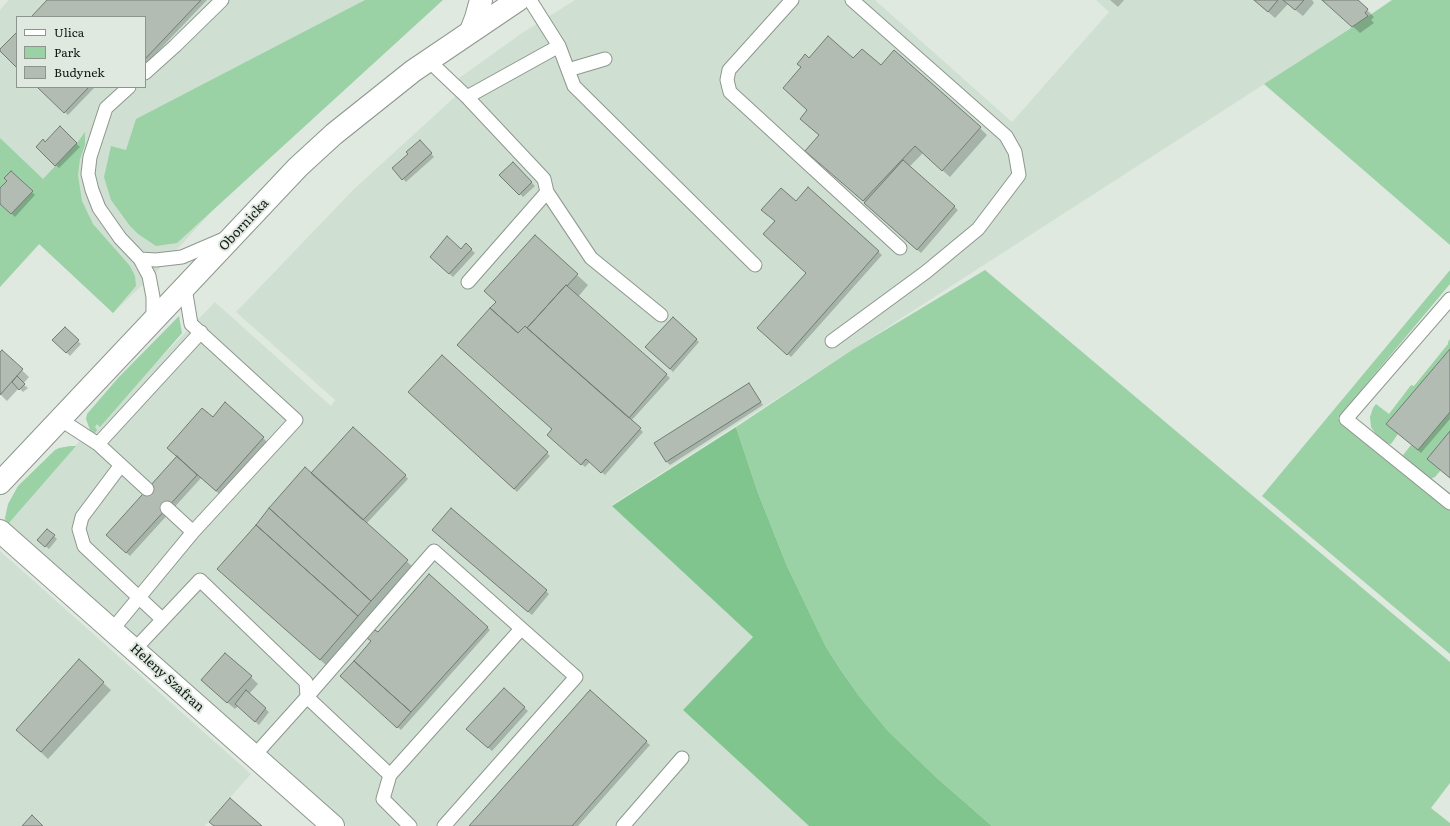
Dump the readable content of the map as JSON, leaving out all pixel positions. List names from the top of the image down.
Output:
{
  "streets": {
    "main road": ["Obornicka", "Heleny Szafran"]
  },
  "legend": ["Ulica", "Park", "Budynek"]
}
